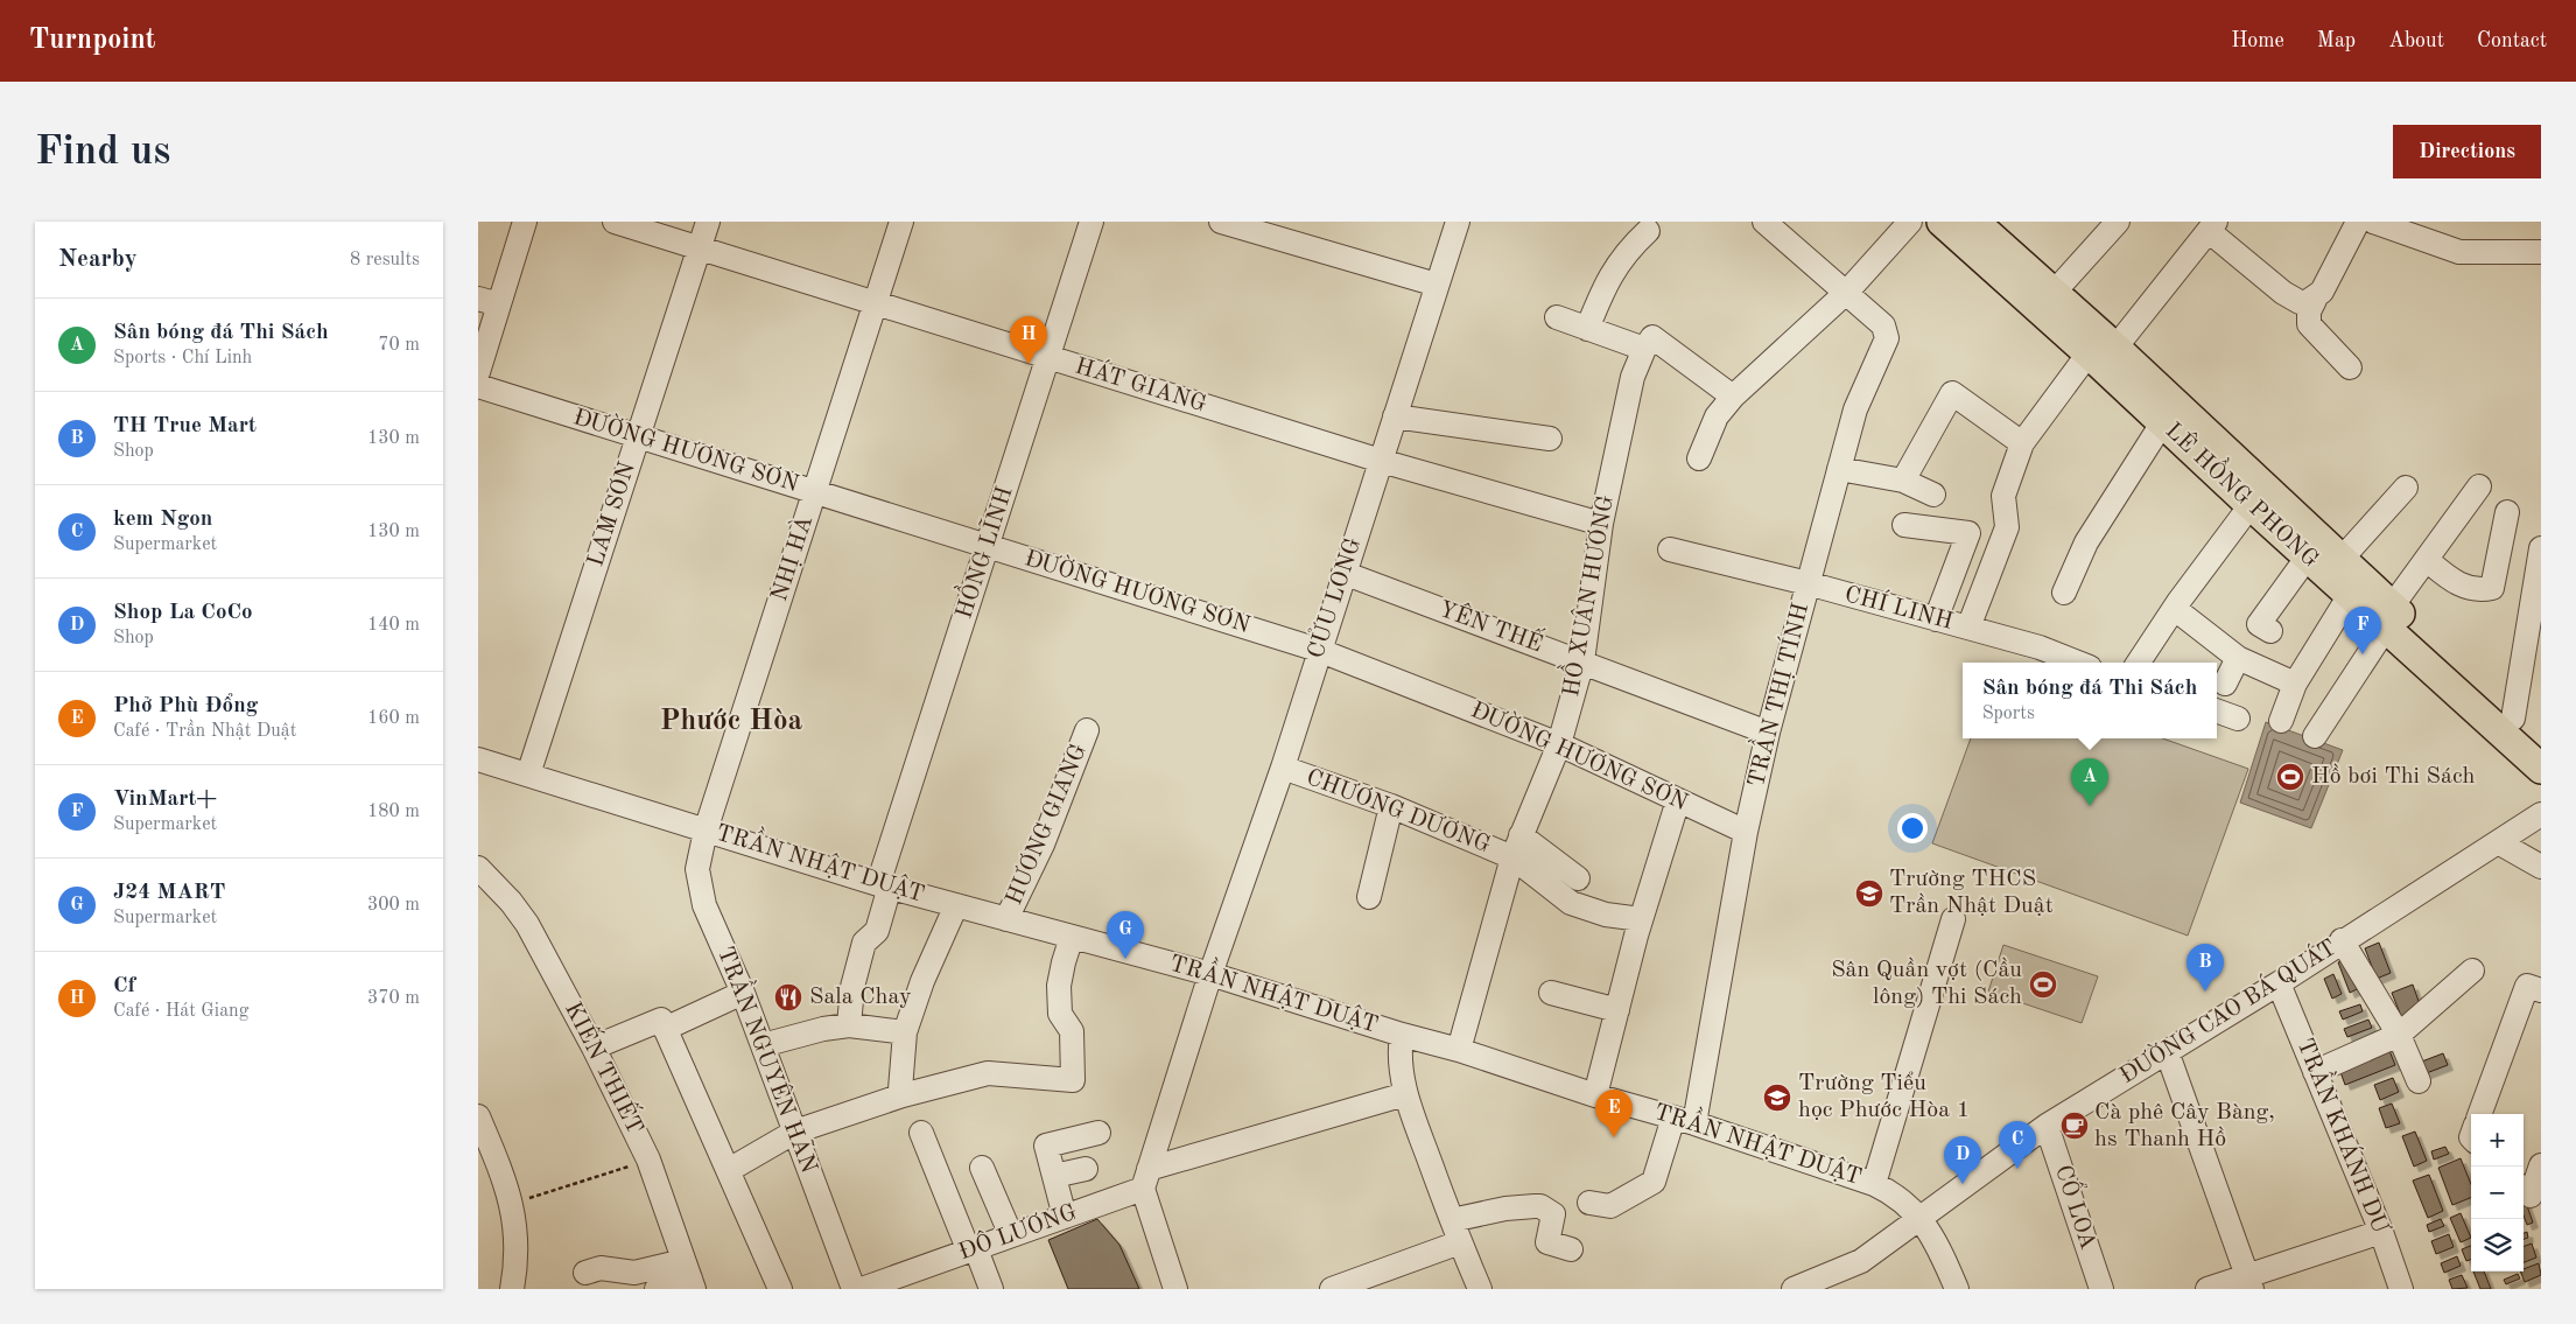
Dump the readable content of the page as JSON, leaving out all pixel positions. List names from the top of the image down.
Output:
{
  "streets": {
    "main road": ["LÊ HỒNG PHONG"],
    "street": [
      "HÁT GIANG",
      "ĐƯỜNG HƯƠNG SƠN",
      "LAM SƠN",
      "HỒNG LĨNH",
      "NHỊ HÀ",
      "HỒ XUÂN HƯƠNG",
      "CỬU LONG",
      "CHÍ LINH",
      "YÊN THẾ",
      "TRẦN THỊ TÍNH",
      "CHƯƠNG DƯƠNG",
      "HƯƠNG GIANG",
      "TRẦN NHẬT DUẬT",
      "ĐƯỜNG CAO BÁ QUÁT",
      "TRẦN NGUYÊN HÃN",
      "KIẾN THIẾT",
      "TRẦN KHÁNH DƯ",
      "CỔ LOA",
      "ĐÔ LƯƠNG"
    ]
  },
  "crossings": [
    ["HÁT GIANG", "LAM SƠN"],
    ["HÁT GIANG", "HỒNG LĨNH"],
    ["HÁT GIANG", "NHỊ HÀ"],
    ["HÁT GIANG", "HỒ XUÂN HƯƠNG"],
    ["HÁT GIANG", "CỬU LONG"],
    ["ĐƯỜNG HƯƠNG SƠN", "LAM SƠN"],
    ["ĐƯỜNG HƯƠNG SƠN", "HỒNG LĨNH"],
    ["ĐƯỜNG HƯƠNG SƠN", "NHỊ HÀ"],
    ["ĐƯỜNG HƯƠNG SƠN", "HỒ XUÂN HƯƠNG"],
    ["ĐƯỜNG HƯƠNG SƠN", "CỬU LONG"],
    ["ĐƯỜNG HƯƠNG SƠN", "TRẦN THỊ TÍNH"],
    ["LAM SƠN", "TRẦN NHẬT DUẬT"],
    ["HỒNG LĨNH", "TRẦN NHẬT DUẬT"],
    ["NHỊ HÀ", "TRẦN NHẬT DUẬT"],
    ["NHỊ HÀ", "TRẦN NGUYÊN HÃN"],
    ["HỒ XUÂN HƯƠNG", "YÊN THẾ"],
    ["HỒ XUÂN HƯƠNG", "CHƯƠNG DƯƠNG"],
    ["HỒ XUÂN HƯƠNG", "TRẦN NHẬT DUẬT"],
    ["CỬU LONG", "YÊN THẾ"],
    ["CỬU LONG", "CHƯƠNG DƯƠNG"],
    ["CỬU LONG", "TRẦN NHẬT DUẬT"],
    ["CỬU LONG", "ĐÔ LƯƠNG"],
    ["CHÍ LINH", "TRẦN THỊ TÍNH"],
    ["YÊN THẾ", "TRẦN THỊ TÍNH"],
    ["TRẦN THỊ TÍNH", "TRẦN NHẬT DUẬT"],
    ["HƯƠNG GIANG", "TRẦN NHẬT DUẬT"],
    ["TRẦN NHẬT DUẬT", "ĐƯỜNG CAO BÁ QUÁT"],
    ["TRẦN NHẬT DUẬT", "TRẦN NGUYÊN HÃN"],
    ["ĐƯỜNG CAO BÁ QUÁT", "TRẦN KHÁNH DƯ"],
    ["ĐƯỜNG CAO BÁ QUÁT", "CỔ LOA"]
  ],
  "districts": ["Phước Hòa"],
  "places": {
    "sports": ["Hồ bơi Thi Sách", "Sân Quần vợt (Cầu lông) Thi Sách"],
    "school or university": ["Trường THCS Trần Nhật Duật", "Trường Tiểu học Phước Hòa 1"],
    "restaurant": ["Sala Chay"],
    "cafe": ["Cà phê Cây Bàng, hs Thanh Hồ"]
  },
  "page": {
    "header": "Turnpoint",
    "nav": [
      "Home",
      "Map",
      "About",
      "Contact"
    ],
    "buttons": "Directions",
    "title": "Find us",
    "heading": ["Nearby", "8 results"],
    "list": [
      {
        "mark": "A",
        "name": "Sân bóng đá Thi Sách",
        "note": "Sports · Chí Linh",
        "value": "70 m"
      },
      {
        "mark": "B",
        "name": "TH True Mart",
        "note": "Shop",
        "value": "130 m"
      },
      {
        "mark": "C",
        "name": "kem Ngon",
        "note": "Supermarket",
        "value": "130 m"
      },
      {
        "mark": "D",
        "name": "Shop La CoCo",
        "note": "Shop",
        "value": "140 m"
      },
      {
        "mark": "E",
        "name": "Phở Phù Đổng",
        "note": "Café · Trần Nhật Duật",
        "value": "160 m"
      },
      {
        "mark": "F",
        "name": "VinMart+",
        "note": "Supermarket",
        "value": "180 m"
      },
      {
        "mark": "G",
        "name": "J24 MART",
        "note": "Supermarket",
        "value": "300 m"
      },
      {
        "mark": "H",
        "name": "Cf",
        "note": "Café · Hát Giang",
        "value": "370 m"
      }
    ],
    "pins": [
      "H",
      "F",
      "A",
      "G",
      "B",
      "E",
      "C",
      "D"
    ],
    "popup": ["Sân bóng đá Thi Sách", "Sports"],
    "map_buttons": ["+", "−"]
  }
}
